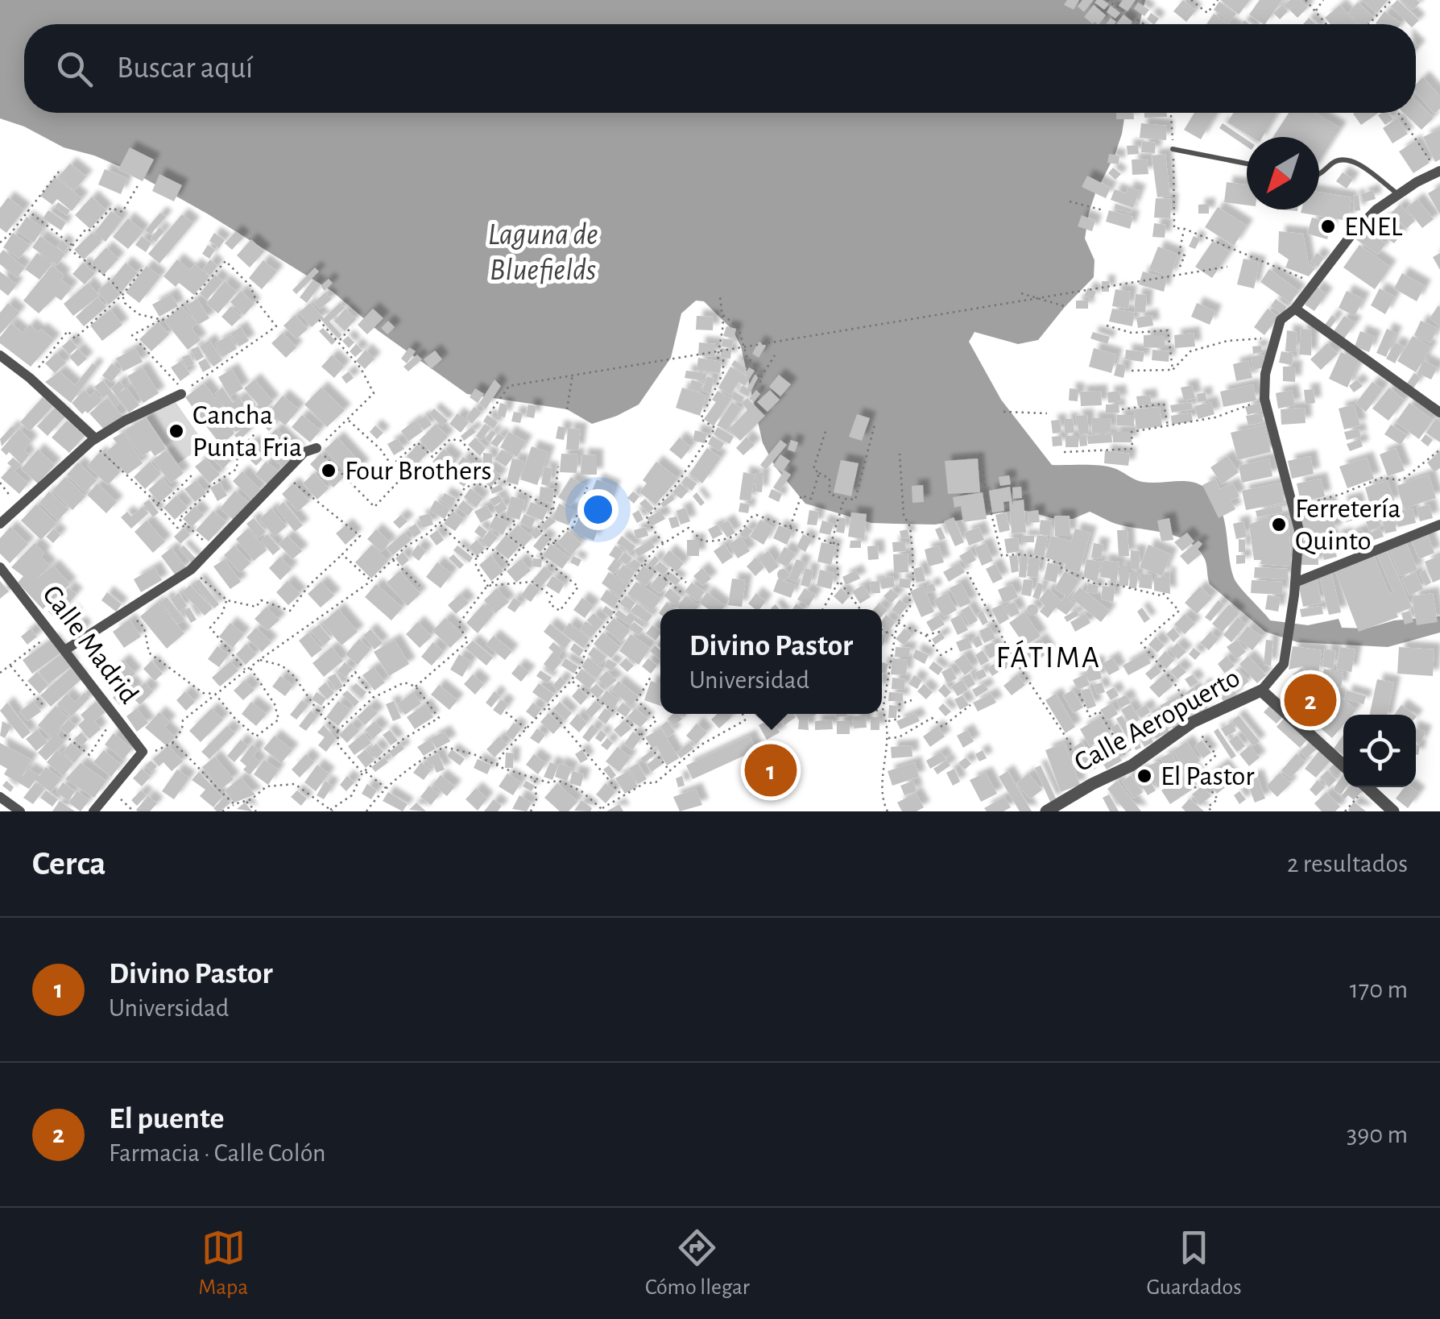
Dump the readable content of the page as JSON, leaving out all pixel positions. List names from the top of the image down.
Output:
{
  "streets": {
    "street": ["Calle Madrid", "Calle Aeropuerto"]
  },
  "districts": ["FÁTIMA"],
  "water": ["Laguna de Bluefields"],
  "places": [
    "ENEL",
    "Cancha Punta Fria",
    "Four Brothers",
    "Ferretería Quinto",
    "El Pastor"
  ],
  "north": "bottom left",
  "page": {
    "search": "Buscar aquí",
    "popup": ["Divino Pastor", "Universidad"],
    "pins": ["2", "1"],
    "heading": ["Cerca", "2 resultados"],
    "list": [
      {
        "mark": "1",
        "name": "Divino Pastor",
        "note": "Universidad",
        "value": "170 m"
      },
      {
        "mark": "2",
        "name": "El puente",
        "note": "Farmacia · Calle Colón",
        "value": "390 m"
      }
    ],
    "nav": ["Mapa", "Cómo llegar", "Guardados"]
  }
}
